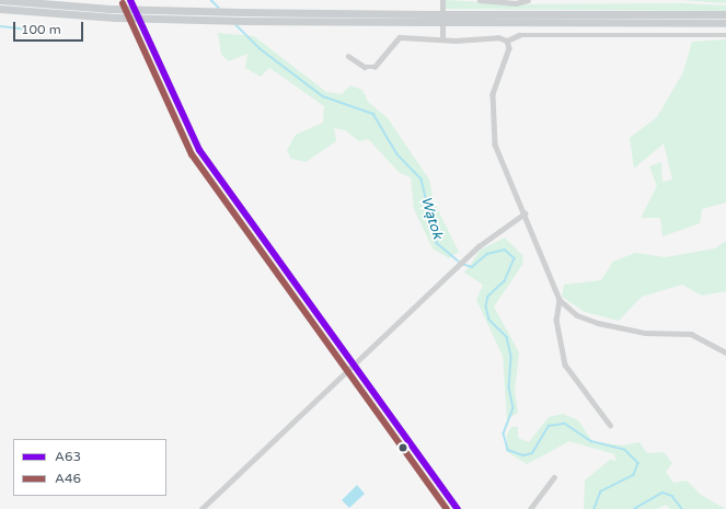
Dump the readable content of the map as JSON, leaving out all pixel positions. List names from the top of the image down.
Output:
{
  "water": ["Wątok"],
  "lines": ["transit line A63", "transit line A46"],
  "legend": ["A63", "A46"],
  "scale_bar": "100 m"
}
